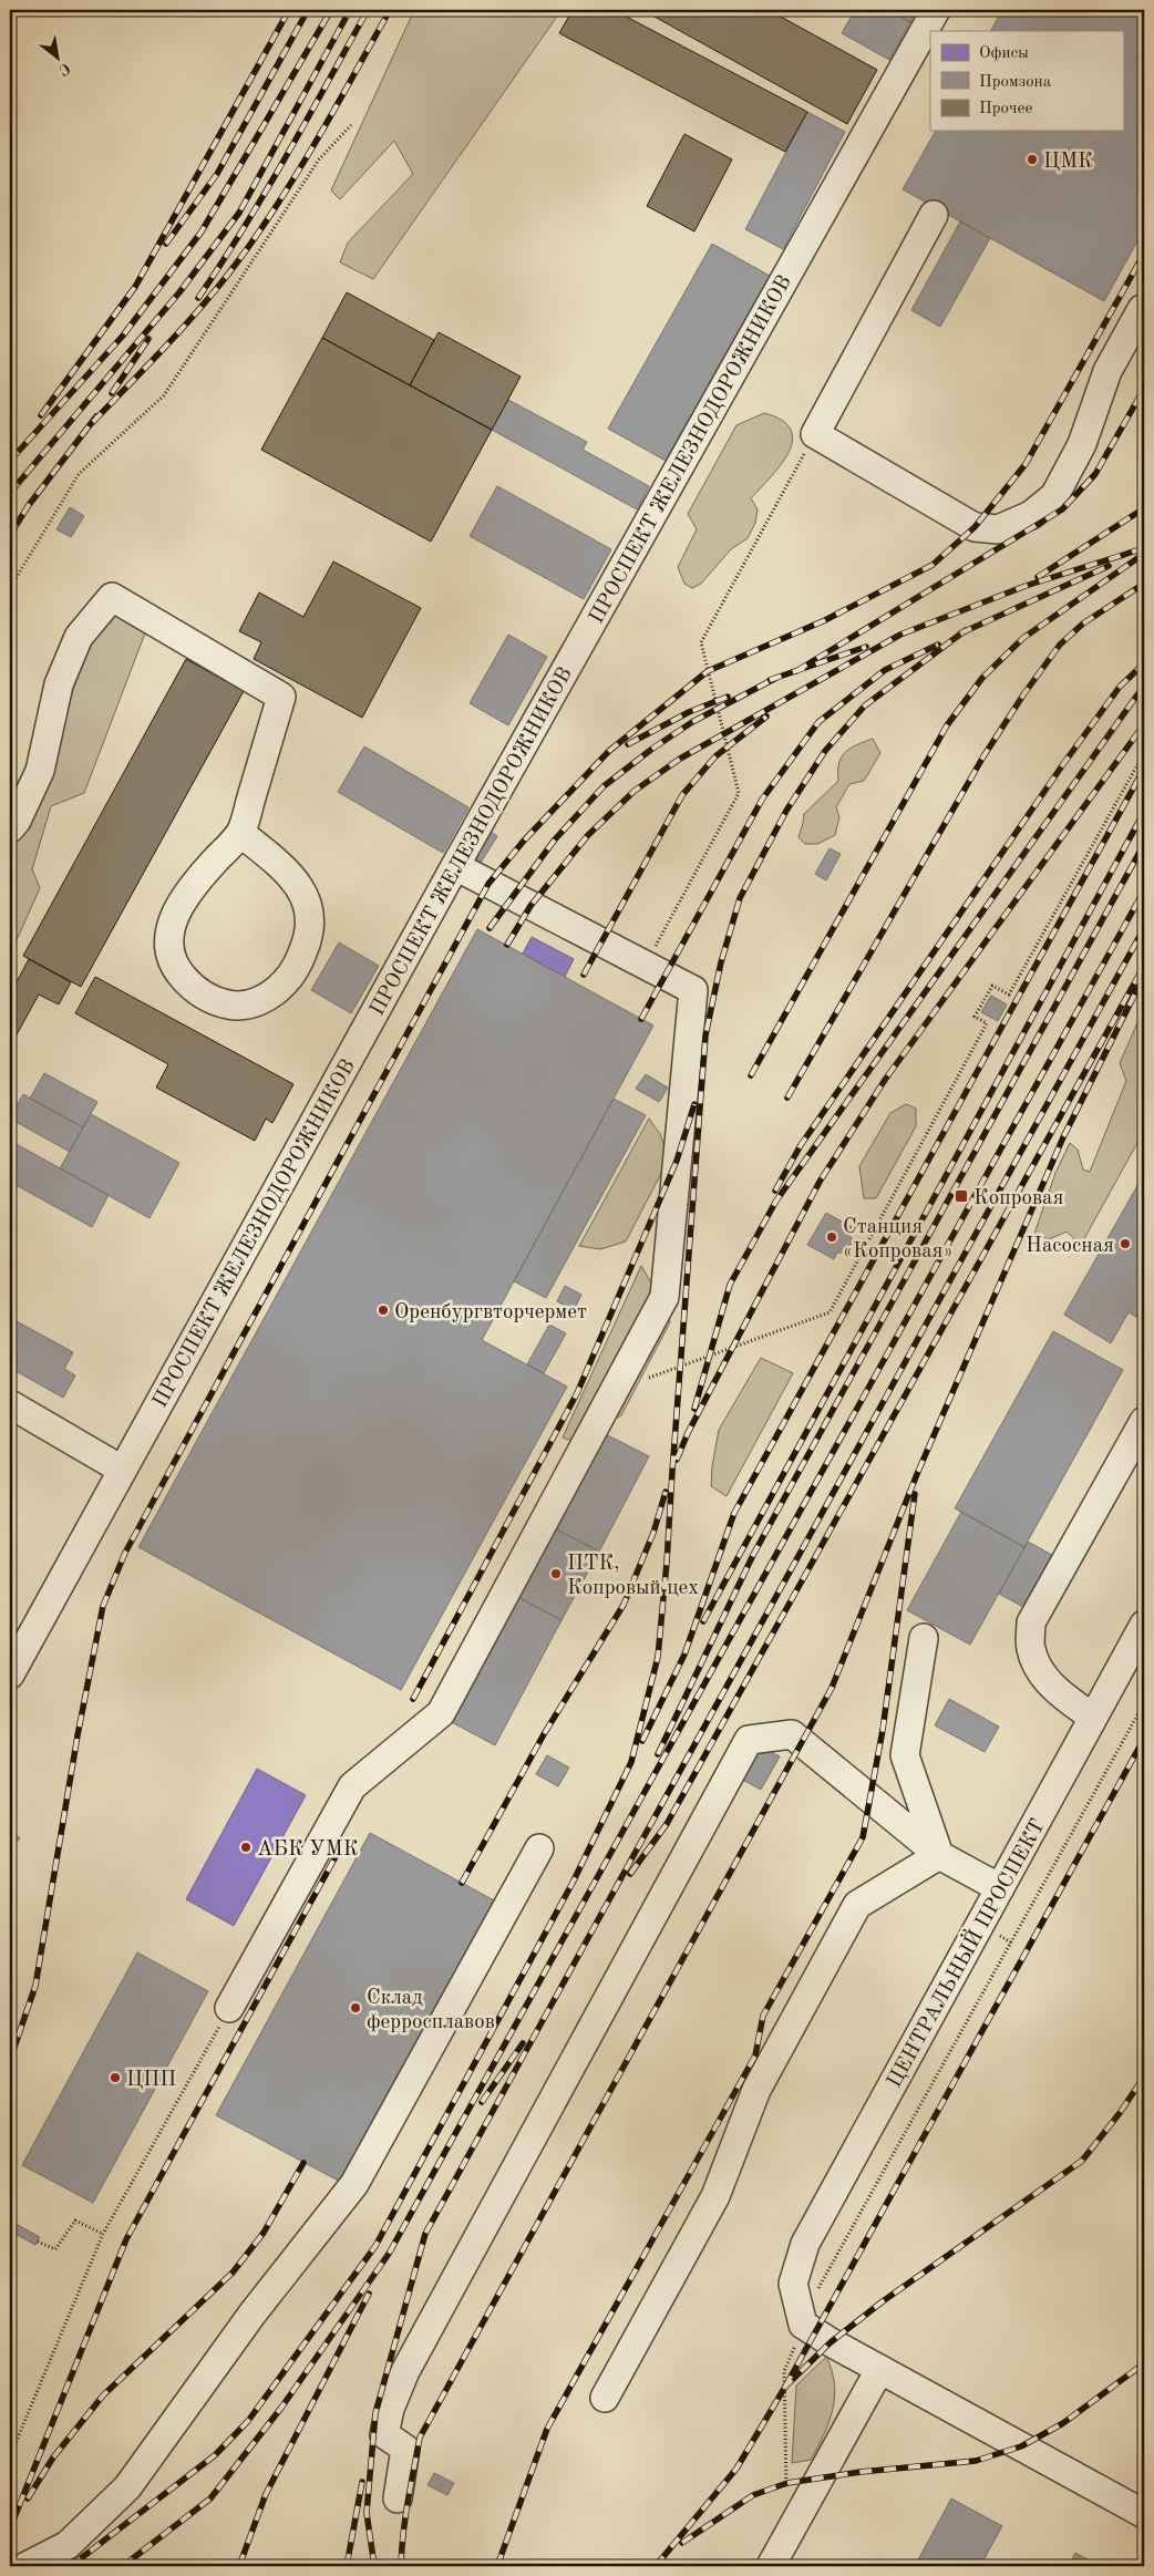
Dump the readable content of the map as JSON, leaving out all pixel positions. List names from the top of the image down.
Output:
{
  "streets": {
    "street": ["ПРОСПЕКТ ЖЕЛЕЗНОДОРОЖНИКОВ", "ЦЕНТРАЛЬНЫЙ ПРОСПЕКТ"]
  },
  "places": {
    "other": [
      "ЦМК",
      "Станция «Копровая»",
      "Насосная",
      "Оренбургвторчермет",
      "ПТК, Копровый цех",
      "АБК УМК",
      "Склад ферросплавов",
      "ЦПП"
    ],
    "transit": ["Копровая"]
  },
  "legend": ["Офисы", "Промзона", "Прочее"],
  "north": "bottom right"
}
